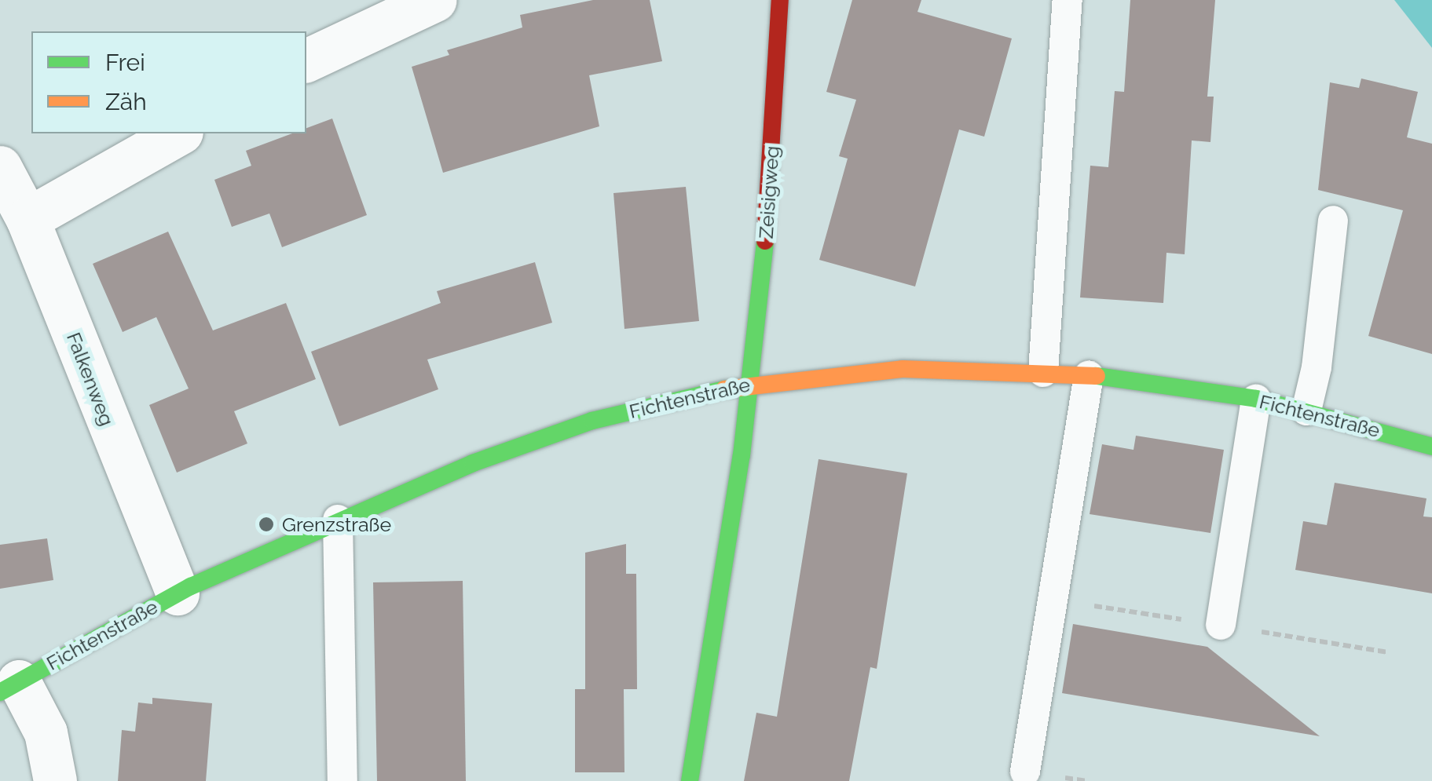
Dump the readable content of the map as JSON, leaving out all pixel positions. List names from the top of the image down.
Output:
{
  "streets": {
    "street": ["Zeisigweg", "Falkenweg", "Fichtenstraße"]
  },
  "crossings": [
    ["Zeisigweg", "Fichtenstraße"],
    ["Falkenweg", "Fichtenstraße"]
  ],
  "places": ["Grenzstraße"],
  "legend": ["Frei", "Zäh"]
}
